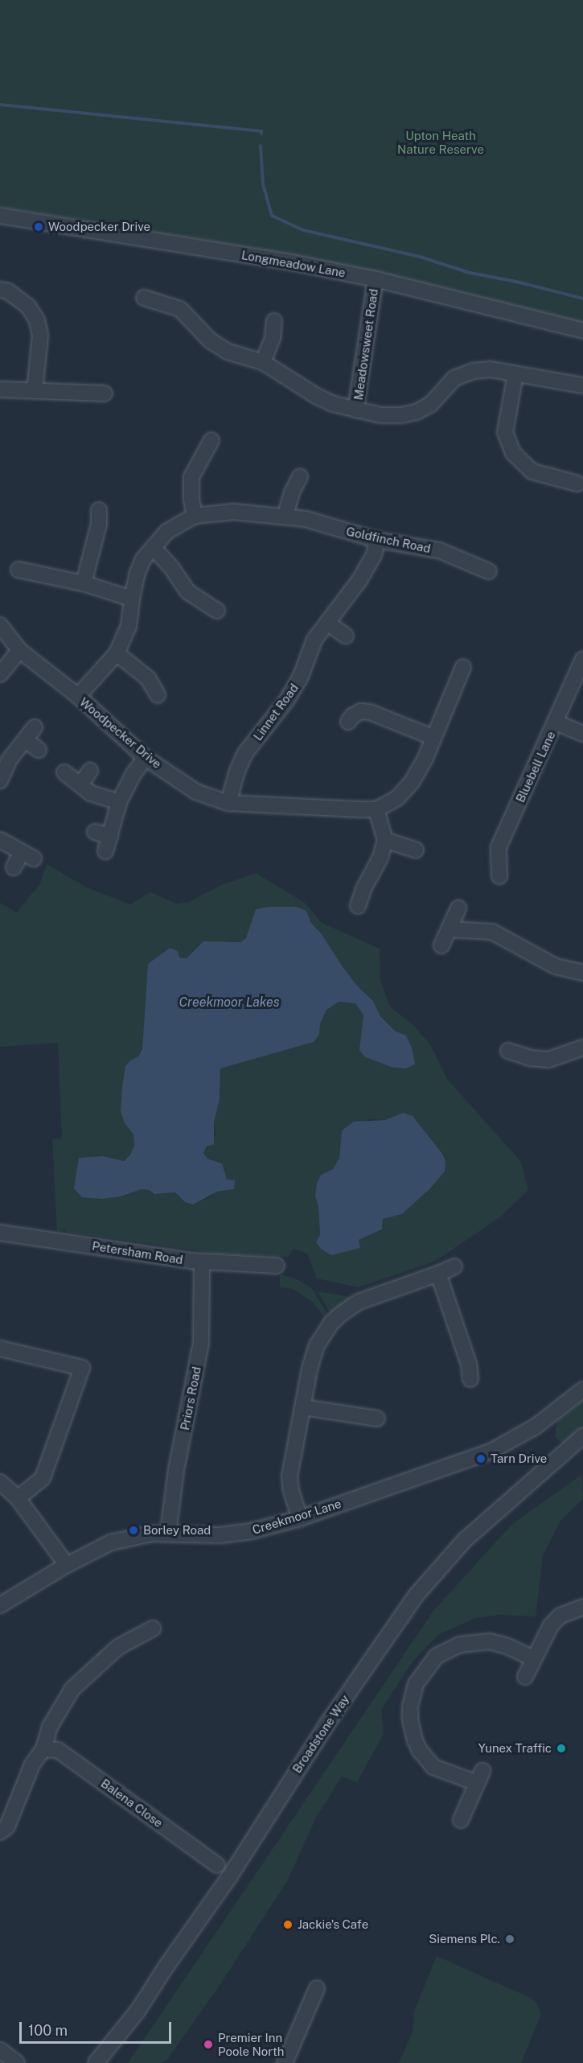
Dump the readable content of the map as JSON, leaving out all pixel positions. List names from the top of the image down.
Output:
{
  "streets": {
    "street": [
      "Longmeadow Lane",
      "Meadowsweet Road",
      "Goldfinch Road",
      "Linnet Road",
      "Woodpecker Drive",
      "Bluebell Lane",
      "Petersham Road",
      "Priors Road",
      "Creekmoor Lane",
      "Broadstone Way",
      "Balena Close"
    ]
  },
  "crossings": [
    ["Longmeadow Lane", "Meadowsweet Road"],
    ["Goldfinch Road", "Linnet Road"],
    ["Goldfinch Road", "Woodpecker Drive"],
    ["Linnet Road", "Woodpecker Drive"],
    ["Petersham Road", "Priors Road"],
    ["Priors Road", "Creekmoor Lane"]
  ],
  "water": ["Creekmoor Lakes"],
  "parks": ["Upton Heath Nature Reserve"],
  "places": [
    "Woodpecker Drive",
    "Tarn Drive",
    "Borley Road",
    "Yunex Traffic",
    "Jackie's Cafe",
    "Siemens Plc.",
    "Premier Inn Poole North"
  ],
  "scale_bar": "100 m"
}
